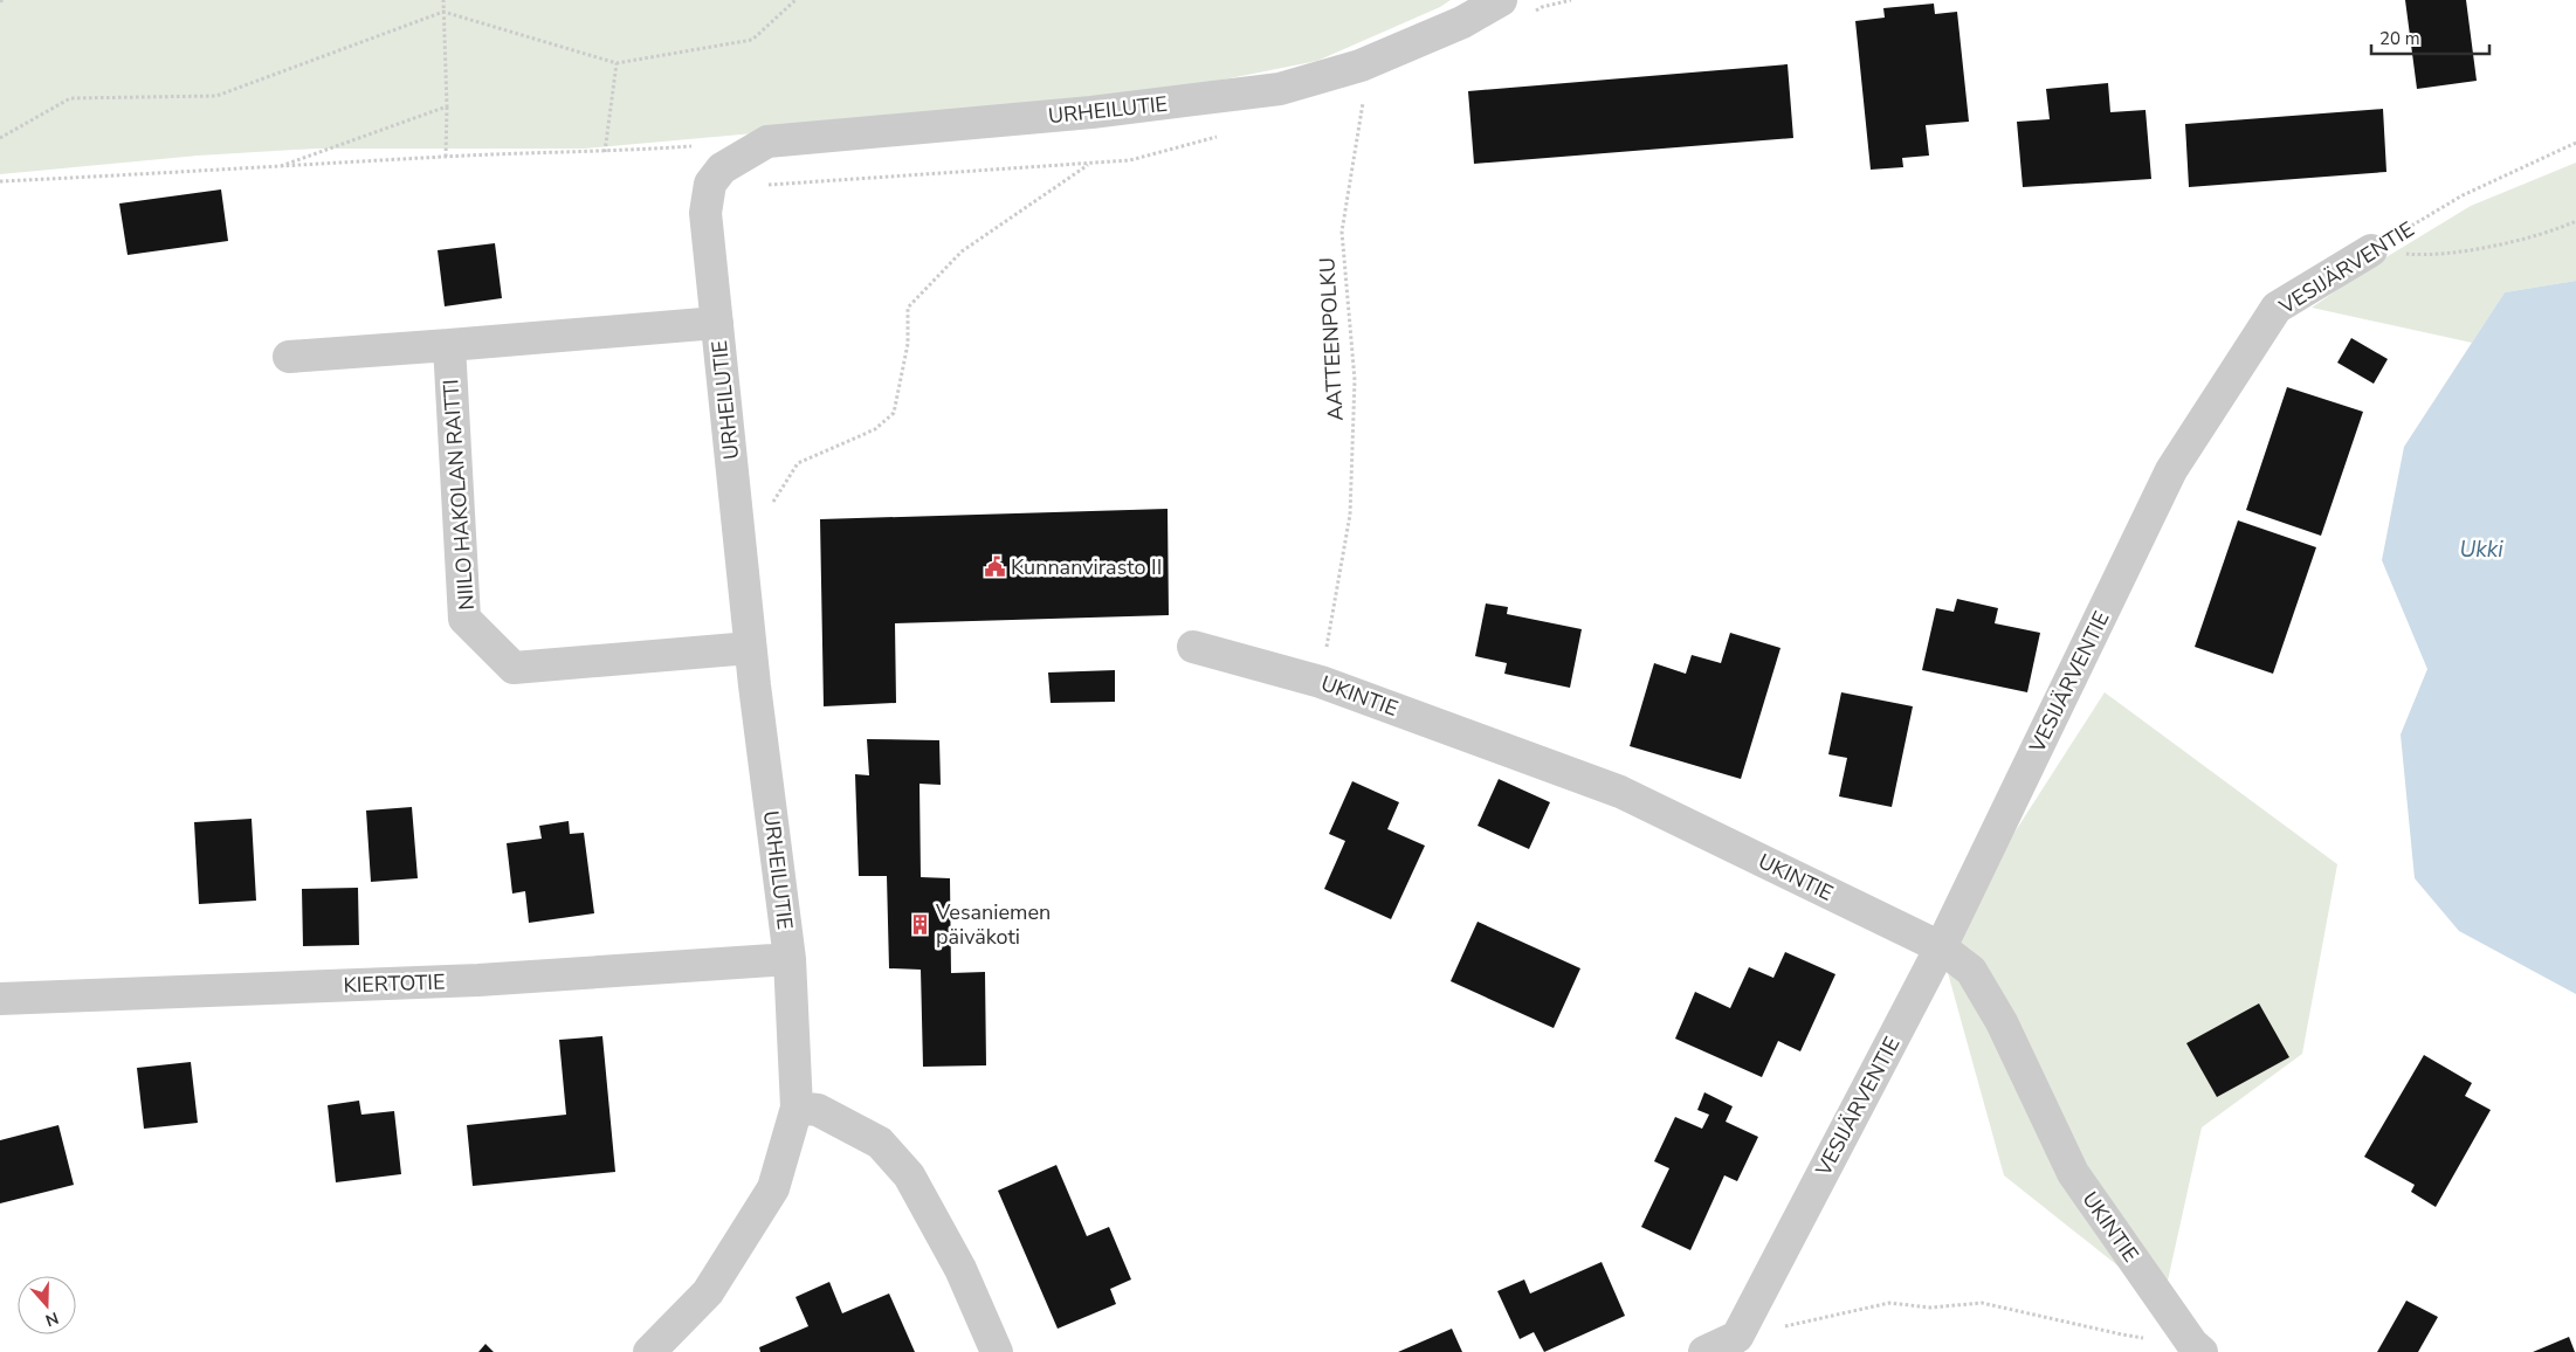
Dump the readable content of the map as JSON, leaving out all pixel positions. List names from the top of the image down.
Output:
{
  "streets": {
    "street": [
      "URHEILUTIE",
      "VESIJÄRVENTIE",
      "NIILO HAKOLAN RAITTI",
      "UKINTIE",
      "KIERTOTIE"
    ],
    "path": ["AATTEENPOLKU"]
  },
  "crossings": [
    ["URHEILUTIE", "NIILO HAKOLAN RAITTI"],
    ["URHEILUTIE", "KIERTOTIE"],
    ["VESIJÄRVENTIE", "UKINTIE"],
    ["AATTEENPOLKU", "UKINTIE"]
  ],
  "water": ["Ukki"],
  "places": {
    "public building": ["Kunnanvirasto II"],
    "building": ["Vesaniemen päiväkoti"]
  },
  "scale_bar": "20 m",
  "north": "bottom"
}
